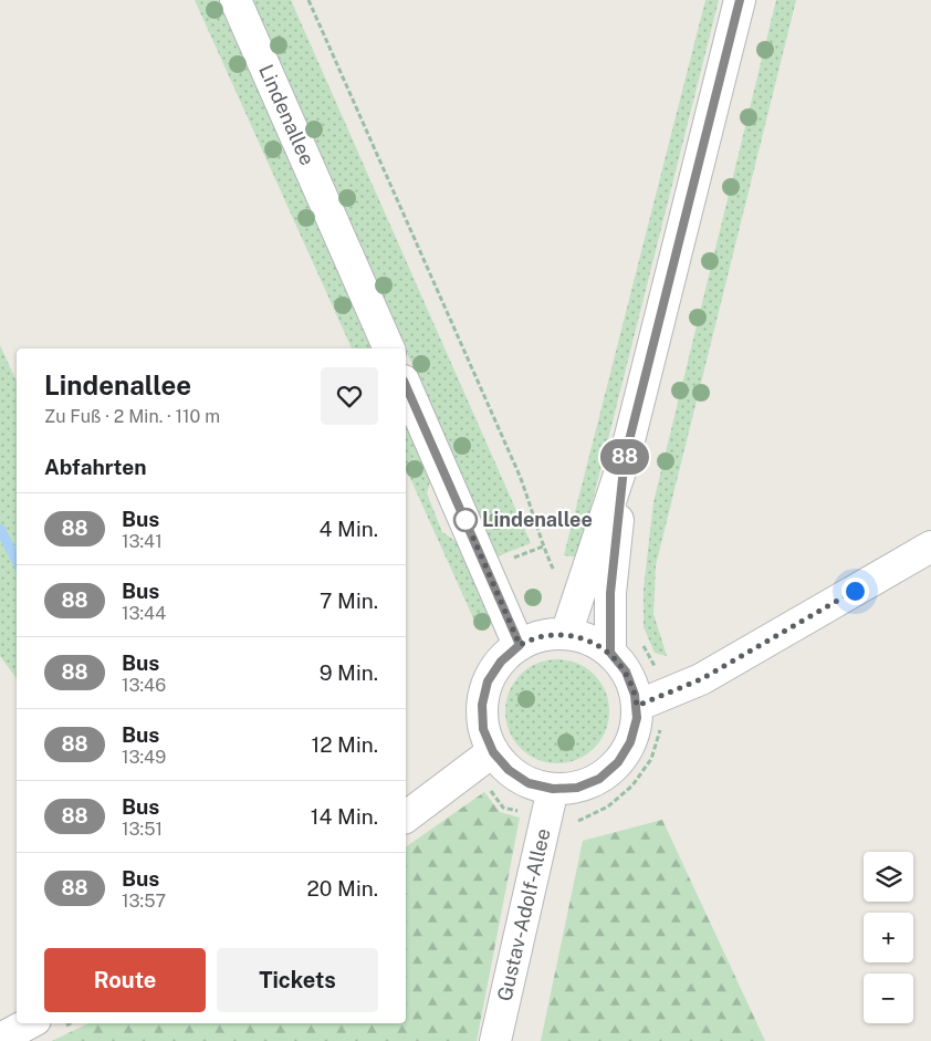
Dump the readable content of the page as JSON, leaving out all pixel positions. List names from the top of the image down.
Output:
{
  "streets": {
    "street": ["Lindenallee", "Gustav-Adolf-Allee"]
  },
  "places": ["Lindenallee"],
  "lines": ["bus line 88"],
  "page": {
    "on_map": "88",
    "heading": [
      ["Lindenallee", "Zu Fuß · 2 Min. · 110 m"],
      "Abfahrten"
    ],
    "list": [
      {
        "mark": "88",
        "name": "Bus",
        "note": "13:41",
        "value": "4 Min."
      },
      {
        "mark": "88",
        "name": "Bus",
        "note": "13:44",
        "value": "7 Min."
      },
      {
        "mark": "88",
        "name": "Bus",
        "note": "13:46",
        "value": "9 Min."
      },
      {
        "mark": "88",
        "name": "Bus",
        "note": "13:49",
        "value": "12 Min."
      },
      {
        "mark": "88",
        "name": "Bus",
        "note": "13:51",
        "value": "14 Min."
      },
      {
        "mark": "88",
        "name": "Bus",
        "note": "13:57",
        "value": "20 Min."
      }
    ],
    "map_buttons": ["+", "−"],
    "buttons": ["Route", "Tickets"]
  }
}
